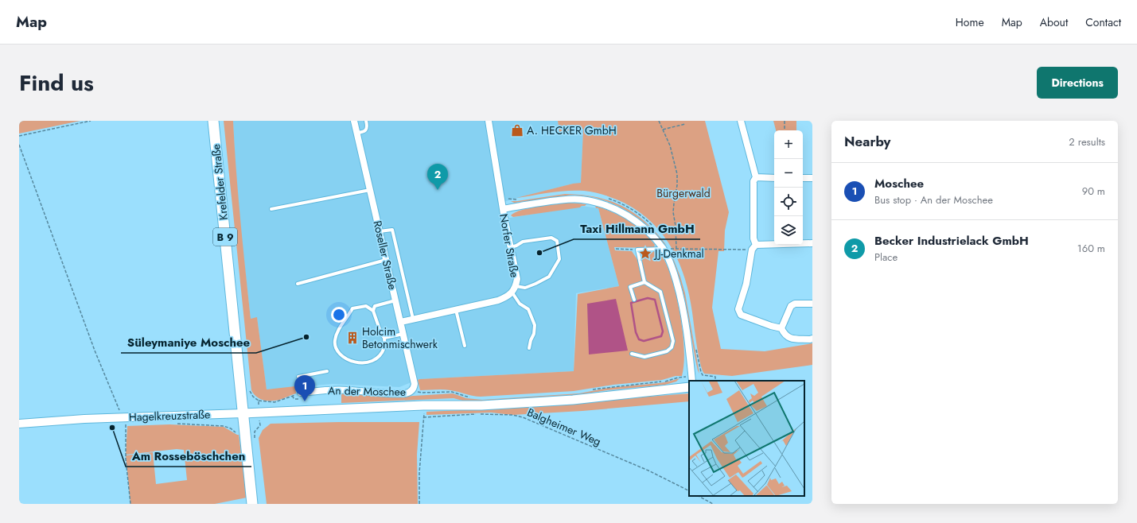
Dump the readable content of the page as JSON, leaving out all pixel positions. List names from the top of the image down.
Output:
{
  "streets": {
    "main road": ["Krefelder Straße", "B 9"],
    "street": [
      "Norfer Straße",
      "Roseller Straße",
      "An der Moschee",
      "Hagelkreuzstraße"
    ],
    "path": ["Balgheimer Weg"]
  },
  "crossings": [
    ["Krefelder Straße", "B 9"],
    ["Krefelder Straße", "Hagelkreuzstraße"],
    ["B 9", "Hagelkreuzstraße"],
    ["Norfer Straße", "Roseller Straße"],
    ["Roseller Straße", "An der Moschee"]
  ],
  "parks": ["Bürgerwald"],
  "places": {
    "shop": ["A. HECKER GmbH"],
    "other": ["Taxi Hillmann GmbH", "Süleymaniye Moschee", "Am Rosseböschchen"],
    "place": ["JJ-Denkmal"],
    "building": ["Holcim Betonmischwerk"]
  },
  "page": {
    "header": "Map",
    "nav": [
      "Home",
      "Map",
      "About",
      "Contact"
    ],
    "title": "Find us",
    "buttons": "Directions",
    "heading": ["Nearby", "2 results"],
    "map_buttons": ["+", "−"],
    "list": [
      {
        "mark": "1",
        "name": "Moschee",
        "note": "Bus stop · An der Moschee",
        "value": "90 m"
      },
      {
        "mark": "2",
        "name": "Becker Industrielack GmbH",
        "note": "Place",
        "value": "160 m"
      }
    ],
    "pins": ["2", "1"]
  }
}
